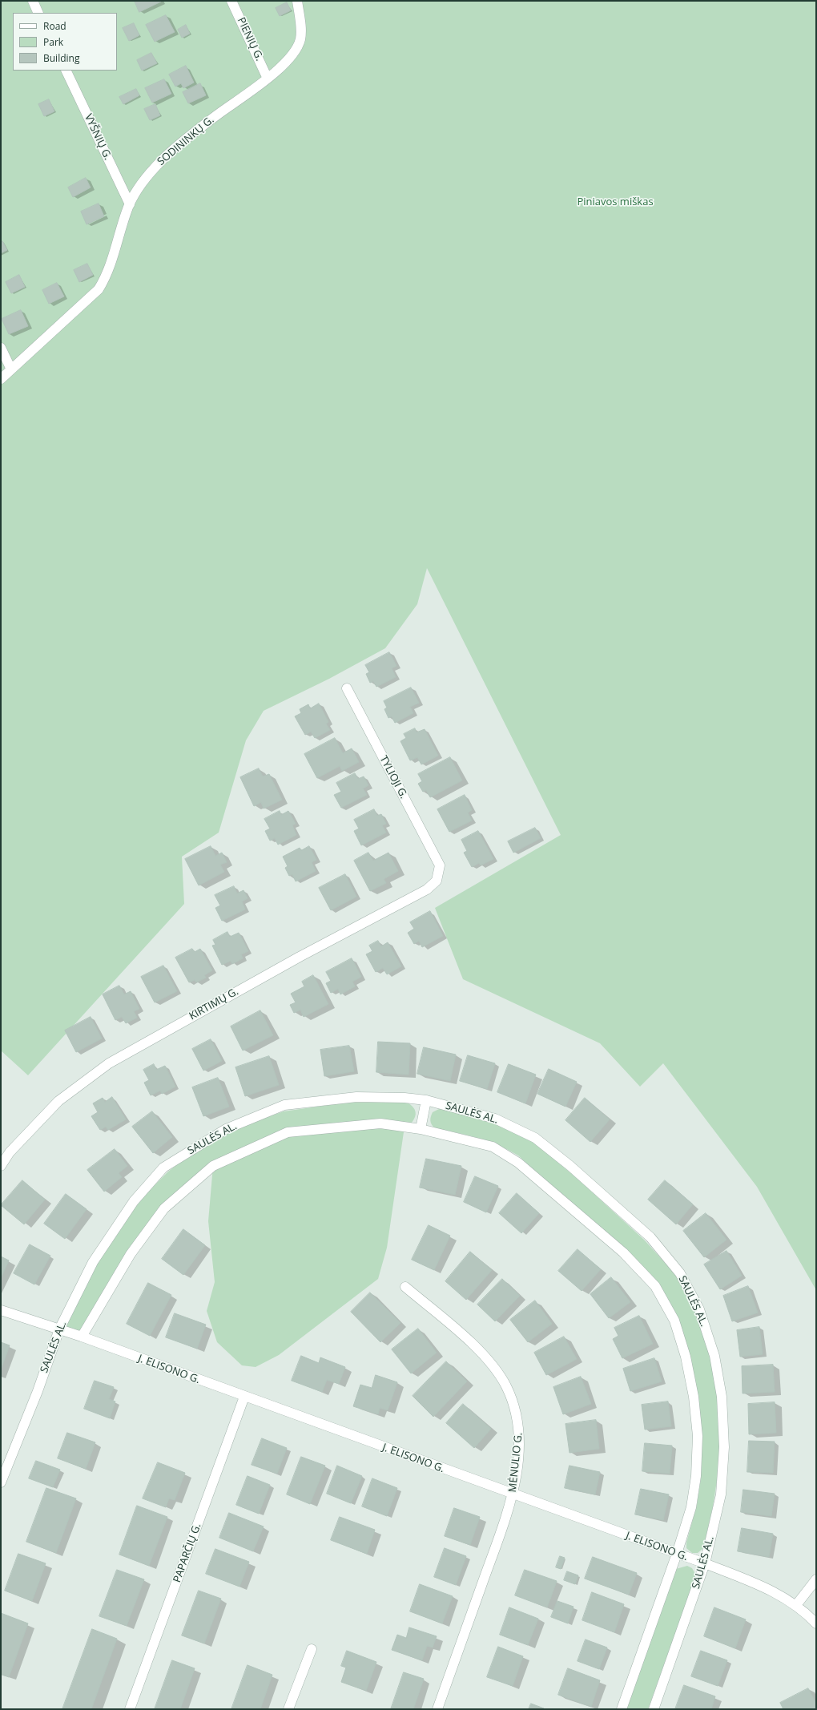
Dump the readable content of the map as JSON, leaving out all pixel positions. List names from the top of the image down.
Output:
{
  "streets": {
    "street": [
      "PIENIŲ G.",
      "VYŠNIŲ G.",
      "SODININKŲ G.",
      "TYLIOJI G.",
      "KIRTIMŲ G.",
      "SAULĖS AL.",
      "J. ELISONO G.",
      "MĖNULIO G.",
      "PAPARČIŲ G."
    ]
  },
  "crossings": [
    ["PIENIŲ G.", "SODININKŲ G."],
    ["VYŠNIŲ G.", "SODININKŲ G."],
    ["TYLIOJI G.", "KIRTIMŲ G."],
    ["SAULĖS AL.", "J. ELISONO G."],
    ["J. ELISONO G.", "MĖNULIO G."],
    ["J. ELISONO G.", "PAPARČIŲ G."]
  ],
  "parks": ["Piniavos miškas"],
  "legend": ["Road", "Park", "Building"]
}
